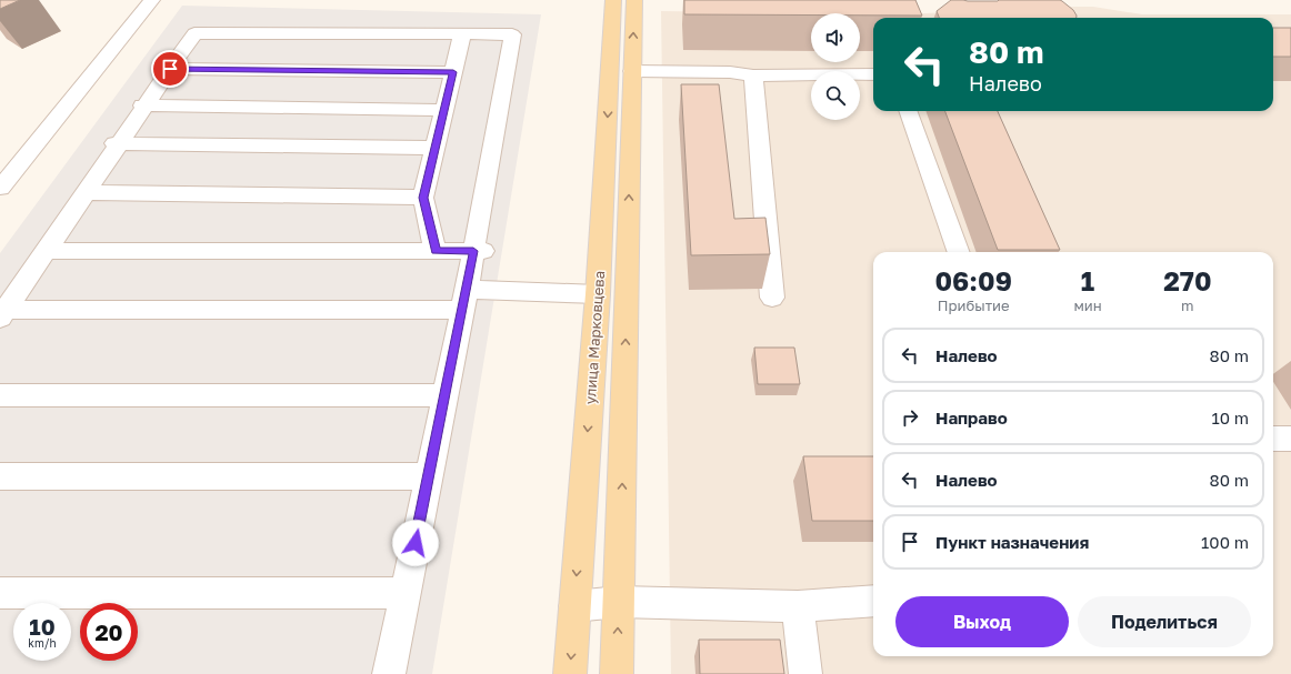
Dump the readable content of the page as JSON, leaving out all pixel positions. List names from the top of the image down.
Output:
{
  "streets": {
    "main road": ["улица Марковцева"]
  },
  "page": {
    "turn": ["80 m", "Налево"],
    "eta": [
      "06:09",
      "Прибытие",
      "1",
      "мин",
      "270",
      "m"
    ],
    "list": [
      {
        "name": "Налево",
        "value": "80 m"
      },
      {
        "name": "Направо",
        "value": "10 m"
      },
      {
        "name": "Налево",
        "value": "80 m"
      },
      {
        "name": "Пункт назначения",
        "value": "100 m"
      }
    ],
    "buttons": ["Выход", "Поделиться"],
    "speed": "10 km/h",
    "limit": "20"
  }
}
